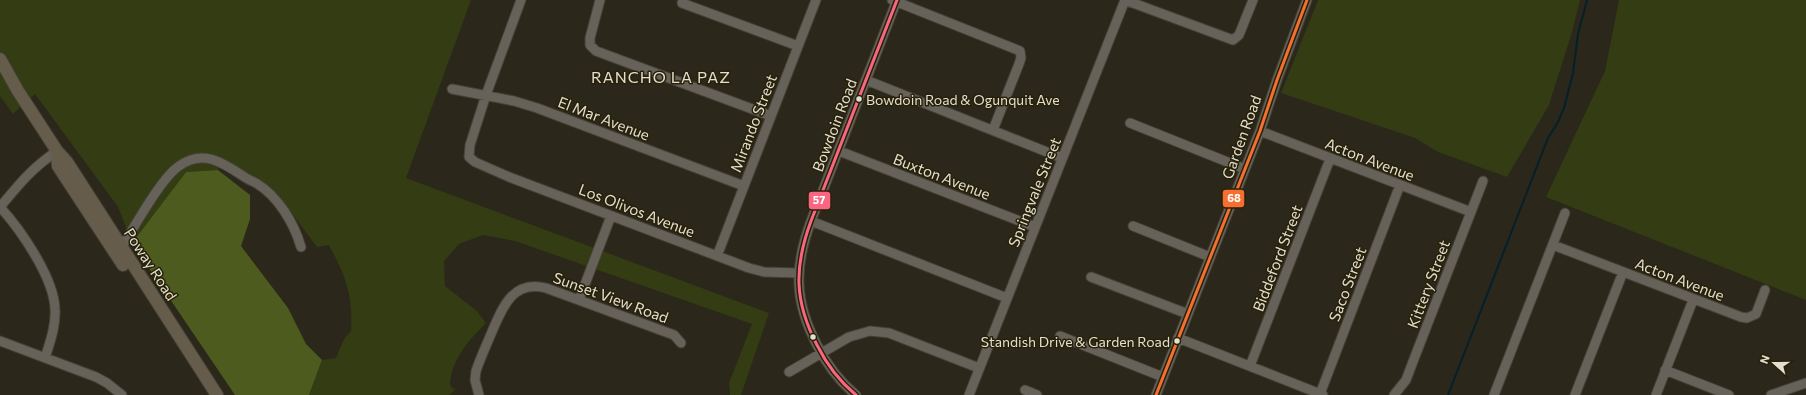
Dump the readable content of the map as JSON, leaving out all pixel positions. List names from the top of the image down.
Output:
{
  "streets": {
    "main road": ["Poway Road"],
    "street": [
      "El Mar Avenue",
      "Mirando Street",
      "Bowdoin Road",
      "Garden Road",
      "Acton Avenue",
      "Buxton Avenue",
      "Springvale Street",
      "Los Olivos Avenue",
      "Biddeford Street",
      "Saco Street",
      "Kittery Street",
      "Sunset View Road"
    ]
  },
  "crossings": [
    ["El Mar Avenue", "Mirando Street"],
    ["El Mar Avenue", "Los Olivos Avenue"],
    ["Mirando Street", "Los Olivos Avenue"],
    ["Bowdoin Road", "Buxton Avenue"],
    ["Bowdoin Road", "Los Olivos Avenue"],
    ["Garden Road", "Acton Avenue"],
    ["Acton Avenue", "Biddeford Street"],
    ["Acton Avenue", "Saco Street"],
    ["Acton Avenue", "Kittery Street"],
    ["Buxton Avenue", "Springvale Street"]
  ],
  "districts": ["RANCHO LA PAZ"],
  "places": ["Bowdoin Road & Ogunquit Ave", "Standish Drive & Garden Road"],
  "lines": ["transit line 57", "transit line 68"],
  "north": "left"
}
